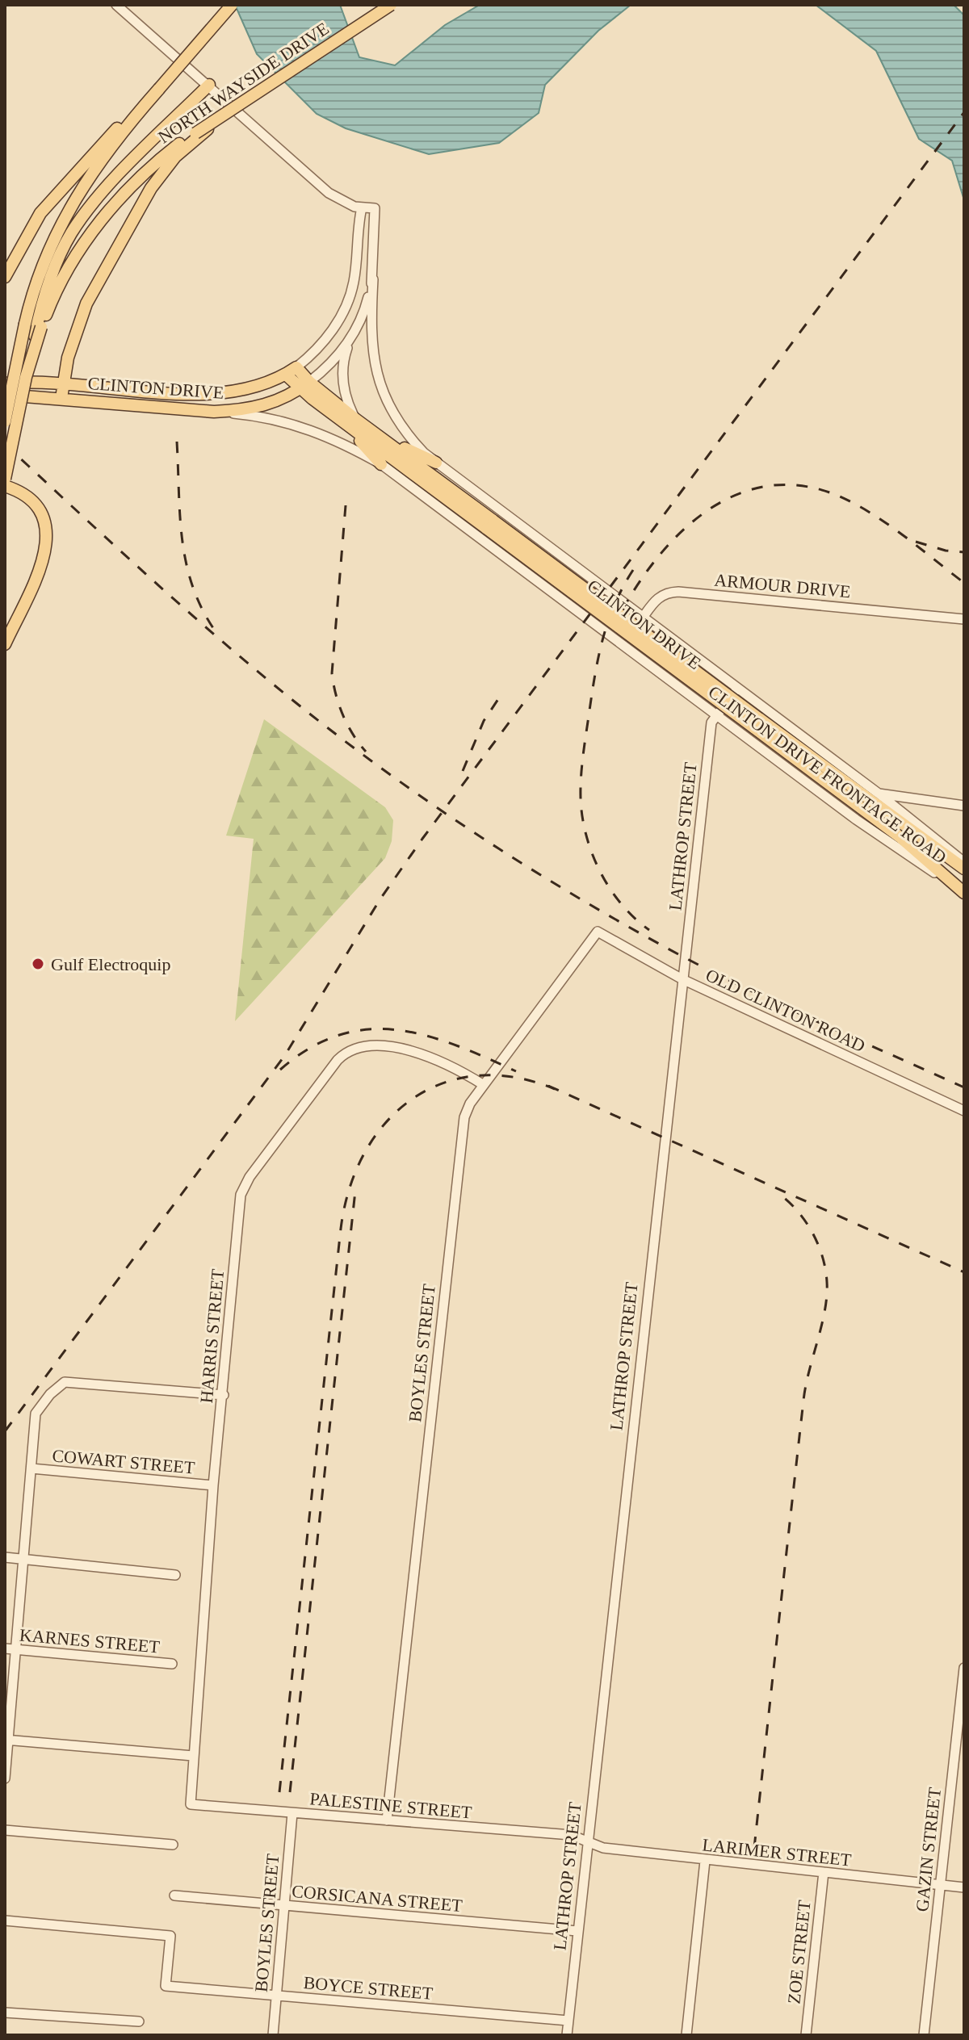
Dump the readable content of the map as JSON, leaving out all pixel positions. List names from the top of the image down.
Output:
{
  "streets": {
    "main road": ["NORTH WAYSIDE DRIVE", "CLINTON DRIVE"],
    "street": [
      "ARMOUR DRIVE",
      "CLINTON DRIVE FRONTAGE ROAD",
      "LATHROP STREET",
      "OLD CLINTON ROAD",
      "HARRIS STREET",
      "BOYLES STREET",
      "COWART STREET",
      "KARNES STREET",
      "PALESTINE STREET",
      "GAZIN STREET",
      "LARIMER STREET",
      "CORSICANA STREET",
      "ZOE STREET",
      "BOYCE STREET"
    ]
  },
  "crossings": [
    ["CLINTON DRIVE", "CLINTON DRIVE FRONTAGE ROAD"],
    ["ARMOUR DRIVE", "CLINTON DRIVE FRONTAGE ROAD"],
    ["CLINTON DRIVE FRONTAGE ROAD", "LATHROP STREET"],
    ["LATHROP STREET", "OLD CLINTON ROAD"],
    ["LATHROP STREET", "PALESTINE STREET"],
    ["LATHROP STREET", "LARIMER STREET"],
    ["LATHROP STREET", "CORSICANA STREET"],
    ["LATHROP STREET", "BOYCE STREET"],
    ["OLD CLINTON ROAD", "BOYLES STREET"],
    ["HARRIS STREET", "BOYLES STREET"],
    ["HARRIS STREET", "COWART STREET"],
    ["HARRIS STREET", "PALESTINE STREET"],
    ["BOYLES STREET", "PALESTINE STREET"],
    ["BOYLES STREET", "CORSICANA STREET"],
    ["BOYLES STREET", "BOYCE STREET"],
    ["PALESTINE STREET", "LARIMER STREET"],
    ["GAZIN STREET", "LARIMER STREET"],
    ["LARIMER STREET", "ZOE STREET"]
  ],
  "places": ["Gulf Electroquip"]
}
